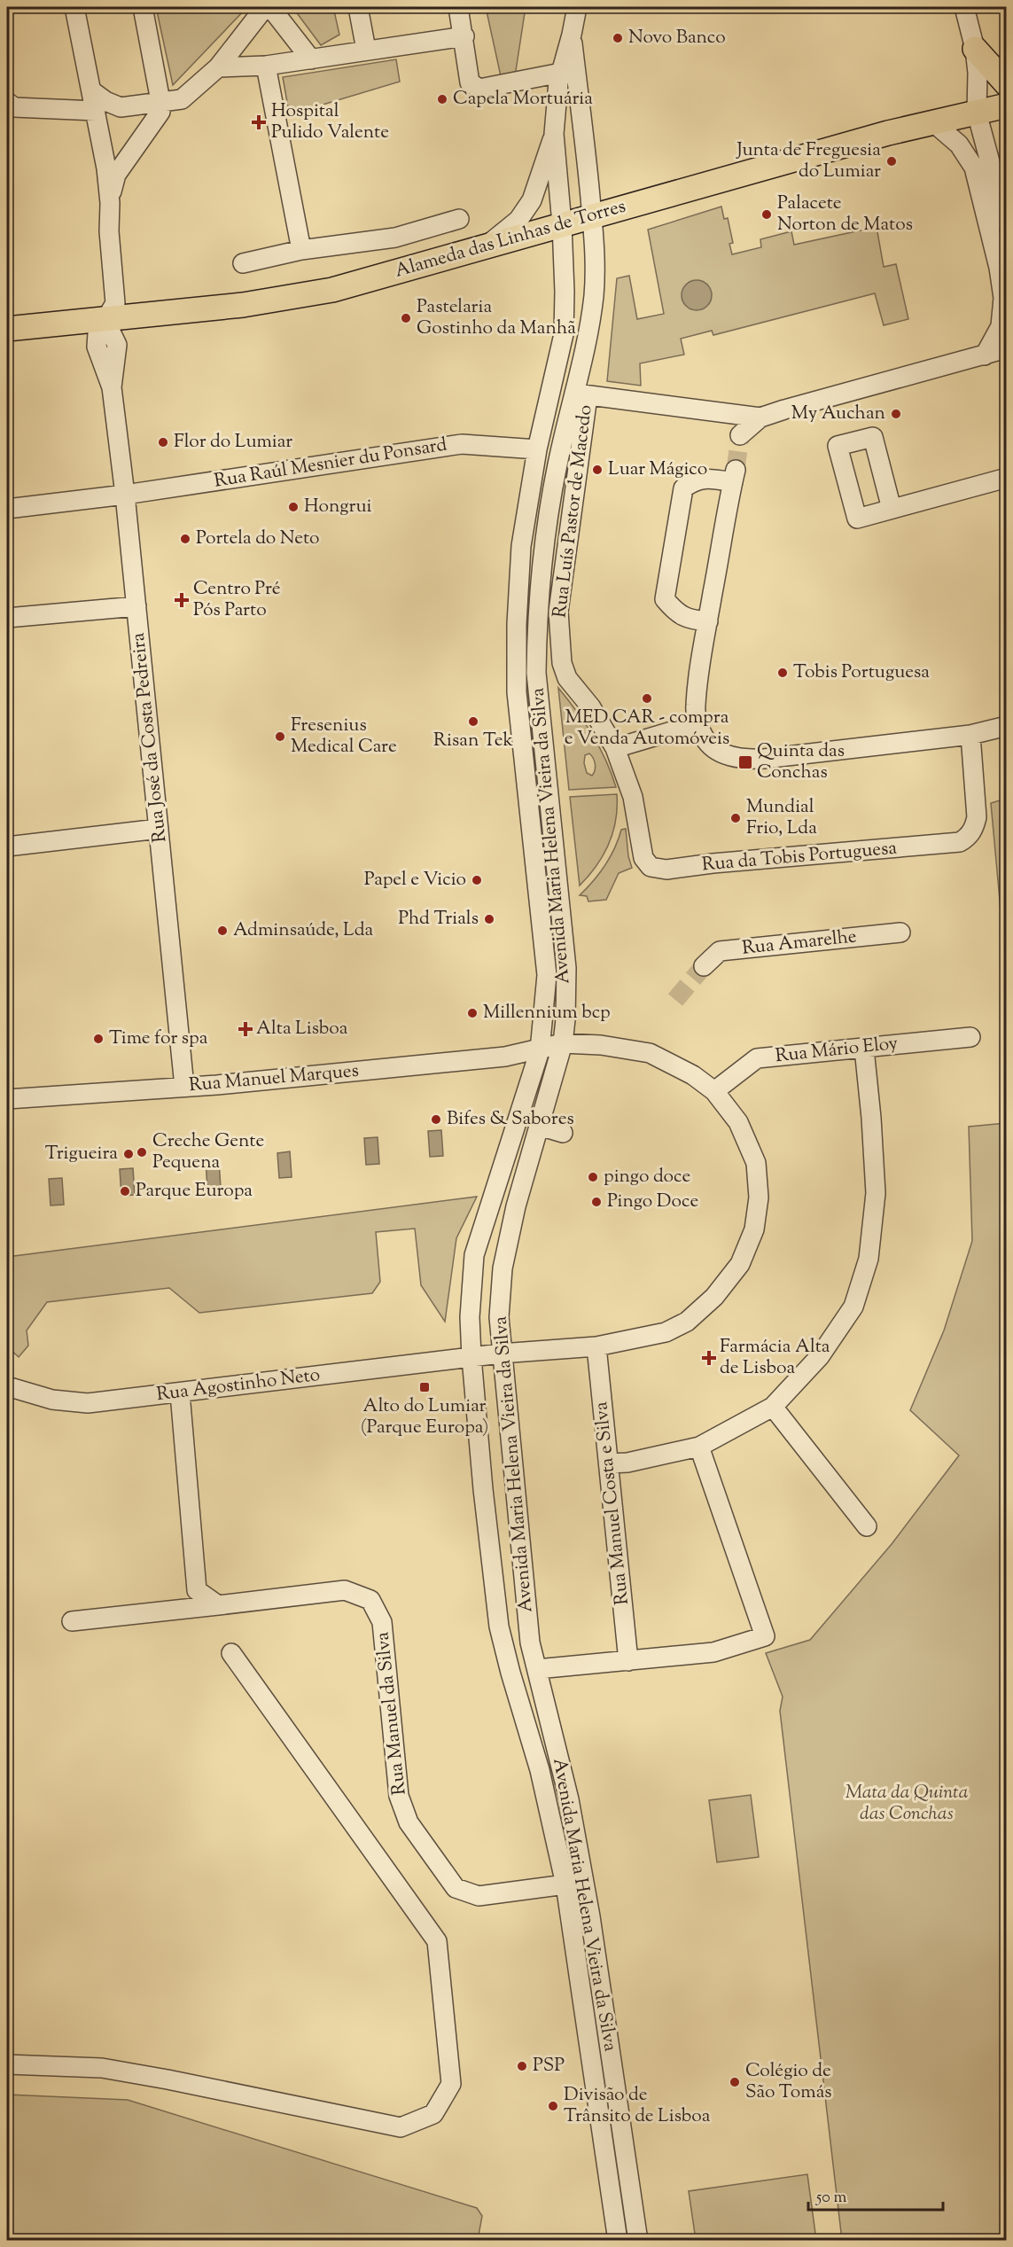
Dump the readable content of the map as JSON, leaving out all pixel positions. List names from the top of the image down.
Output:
{
  "streets": {
    "main road": ["Alameda das Linhas de Torres"],
    "street": [
      "Rua Raúl Mesnier du Ponsard",
      "Rua Luís Pastor de Macedo",
      "Rua José da Costa Pedreira",
      "Avenida Maria Helena Vieira da Silva",
      "Rua da Tobis Portuguesa",
      "Rua Amarelhe",
      "Rua Mário Eloy",
      "Rua Manuel Marques",
      "Rua Agostinho Neto",
      "Rua Manuel Costa e Silva",
      "Rua Manuel da Silva"
    ]
  },
  "crossings": [
    ["Alameda das Linhas de Torres", "Rua José da Costa Pedreira"],
    ["Alameda das Linhas de Torres", "Avenida Maria Helena Vieira da Silva"],
    ["Rua Raúl Mesnier du Ponsard", "Rua José da Costa Pedreira"],
    ["Rua Raúl Mesnier du Ponsard", "Avenida Maria Helena Vieira da Silva"],
    ["Rua Luís Pastor de Macedo", "Avenida Maria Helena Vieira da Silva"],
    ["Rua Luís Pastor de Macedo", "Rua da Tobis Portuguesa"],
    ["Rua José da Costa Pedreira", "Rua Manuel Marques"],
    ["Avenida Maria Helena Vieira da Silva", "Rua Manuel Marques"],
    ["Avenida Maria Helena Vieira da Silva", "Rua Agostinho Neto"],
    ["Avenida Maria Helena Vieira da Silva", "Rua Manuel da Silva"],
    ["Rua Mário Eloy", "Rua Manuel Marques"],
    ["Rua Mário Eloy", "Rua Agostinho Neto"],
    ["Rua Manuel Marques", "Rua Agostinho Neto"],
    ["Rua Agostinho Neto", "Rua Manuel Costa e Silva"]
  ],
  "parks": ["Mata da Quinta das Conchas"],
  "places": {
    "other": [
      "Novo Banco",
      "Capela Mortuária",
      "Junta de Freguesia do Lumiar",
      "Palacete Norton de Matos",
      "Pastelaria Gostinho da Manhã",
      "My Auchan",
      "Flor do Lumiar",
      "Luar Mágico",
      "Hongrui",
      "Portela do Neto",
      "Tobis Portuguesa",
      "MED CAR - compra e Venda Automóveis",
      "Risan Tek",
      "Fresenius Medical Care",
      "Mundial Frio, Lda",
      "Papel e Vicio",
      "Phd Trials",
      "Adminsaúde, Lda",
      "Millennium bcp",
      "Time for spa",
      "Bifes & Sabores",
      "Creche Gente Pequena",
      "Trigueira",
      "pingo doce",
      "Parque Europa",
      "Pingo Doce",
      "PSP",
      "Colégio de São Tomás",
      "Divisão de Trânsito de Lisboa"
    ],
    "health": [
      "Hospital Pulido Valente",
      "Centro Pré Pós Parto",
      "Alta Lisboa",
      "Farmácia Alta de Lisboa"
    ],
    "transit": ["Quinta das Conchas", "Alto do Lumiar (Parque Europa)"]
  },
  "scale_bar": "50 m"
}
